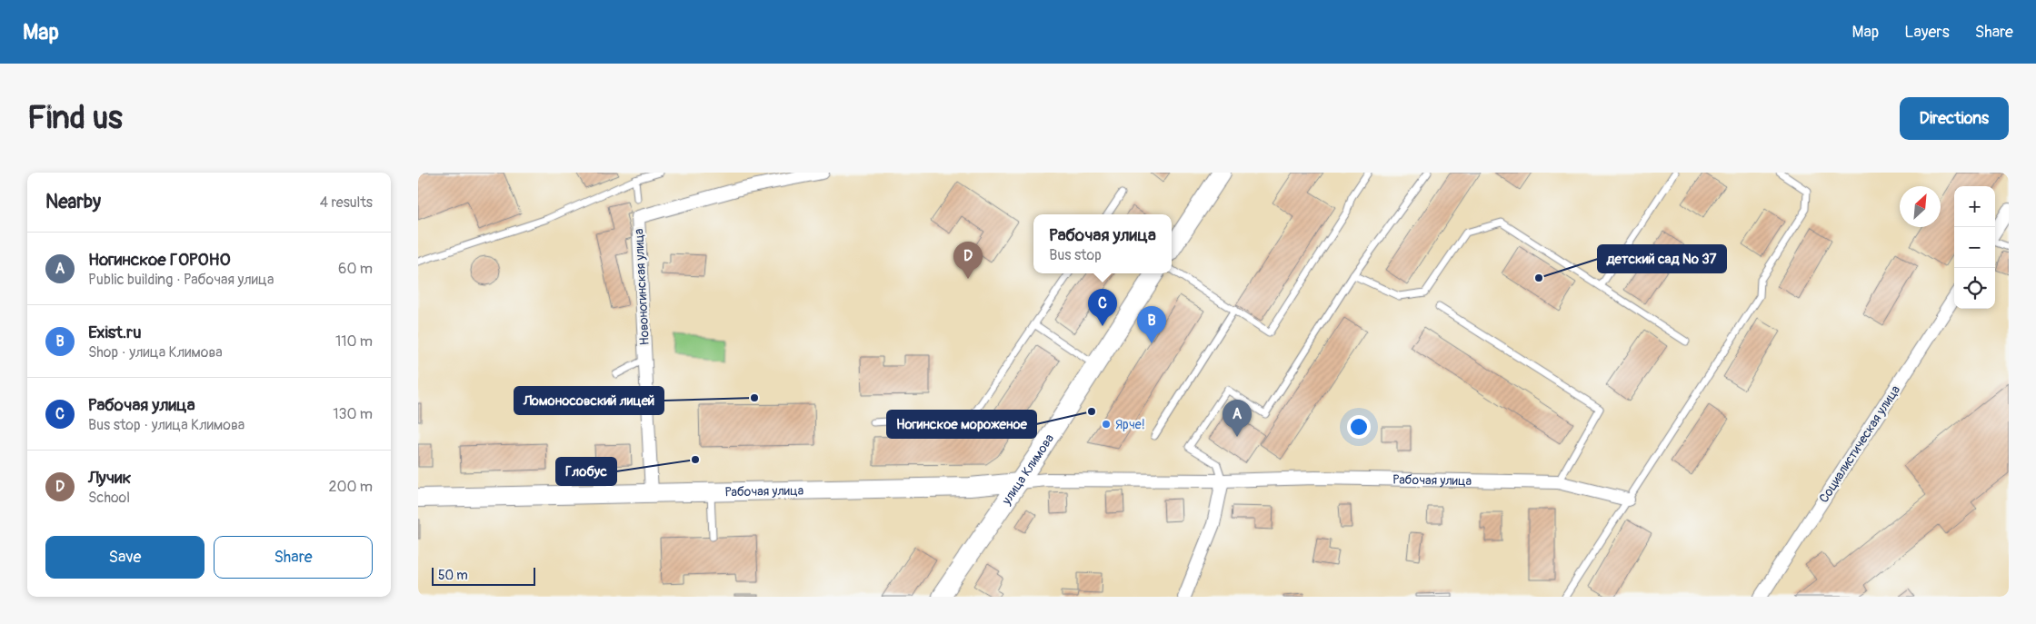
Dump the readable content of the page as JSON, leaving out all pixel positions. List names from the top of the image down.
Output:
{
  "streets": {
    "main road": ["улица Климова", "Рабочая улица"],
    "street": ["Новоногинская улица", "Социалистическая улица"]
  },
  "crossings": [
    ["Новоногинская улица", "Рабочая улица"],
    ["улица Климова", "Рабочая улица"]
  ],
  "places": [
    "детский сад № 37",
    "Ломоносовский лицей",
    "Ногинское мороженое",
    "Ярче!",
    "Глобус"
  ],
  "scale_bar": "50 m",
  "north": "top right",
  "page": {
    "header": "Map",
    "nav": ["Map", "Layers", "Share"],
    "buttons": [
      "Directions",
      ["Save", "Share"]
    ],
    "title": "Find us",
    "heading": ["Nearby", "4 results"],
    "map_buttons": ["+", "−"],
    "popup": ["Рабочая улица", "Bus stop"],
    "list": [
      {
        "mark": "A",
        "name": "Ногинское ГОРОНО",
        "note": "Public building · Рабочая улица",
        "value": "60 m"
      },
      {
        "mark": "B",
        "name": "Exist.ru",
        "note": "Shop · улица Климова",
        "value": "110 m"
      },
      {
        "mark": "C",
        "name": "Рабочая улица",
        "note": "Bus stop · улица Климова",
        "value": "130 m"
      },
      {
        "mark": "D",
        "name": "Лучик",
        "note": "School",
        "value": "200 m"
      }
    ],
    "pins": [
      "D",
      "C",
      "B",
      "A"
    ],
    "scale": "50 m"
  }
}
